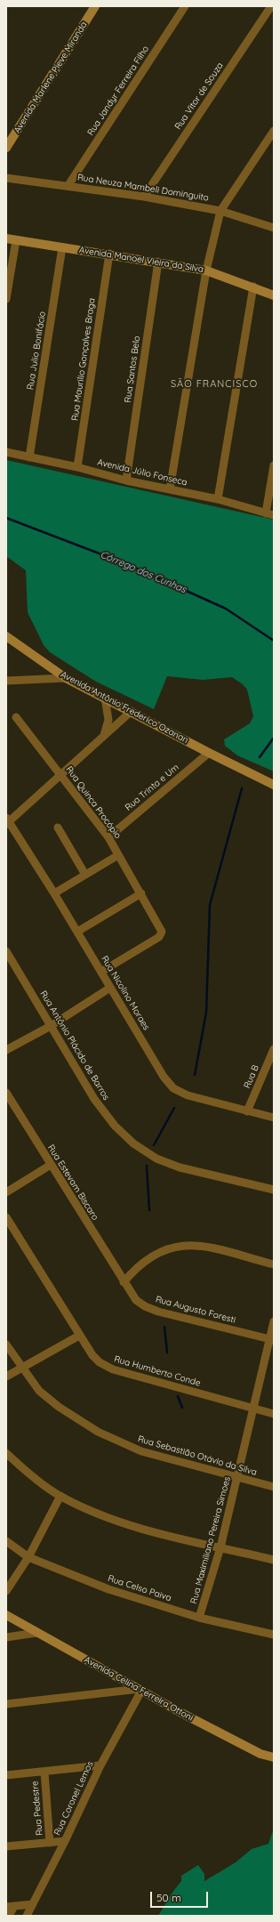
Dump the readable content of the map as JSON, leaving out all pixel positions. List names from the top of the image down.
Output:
{
  "streets": {
    "street": [
      "Avenida Marlene Pieve Miranda",
      "Rua Jandyr Ferreira Filho",
      "Rua Vitor de Souza",
      "Rua Neuza Mambeli Dominguito",
      "Avenida Manoel Vieira da Silva",
      "Rua Julio Bonifácio",
      "Rua Maurilio Gonçalves Braga",
      "Rua Santos Belo",
      "Avenida Júlio Fonseca",
      "Avenida Antônio Frederico Ozanan",
      "Rua Trinta e Um",
      "Rua Quinca Procópio",
      "Rua Nicolino Moraes",
      "Rua Antônio Plácido de Barros",
      "Rua B",
      "Rua Estevam Biscaro",
      "Rua Augusto Foresti",
      "Rua Humberto Conde",
      "Rua Sebastião Otávio da Silva",
      "Rua Maximiliano Pereira Simoes",
      "Rua Celso Paiva",
      "Avenida Celina Ferreira Ottoni",
      "Rua Coronel Lemos",
      "Rua Pedestre"
    ]
  },
  "crossings": [
    ["Rua Jandyr Ferreira Filho", "Rua Neuza Mambeli Dominguito"],
    ["Rua Vitor de Souza", "Rua Neuza Mambeli Dominguito"],
    ["Avenida Manoel Vieira da Silva", "Rua Julio Bonifácio"],
    ["Avenida Manoel Vieira da Silva", "Rua Maurilio Gonçalves Braga"],
    ["Avenida Manoel Vieira da Silva", "Rua Santos Belo"],
    ["Rua Julio Bonifácio", "Avenida Júlio Fonseca"],
    ["Rua Maurilio Gonçalves Braga", "Avenida Júlio Fonseca"],
    ["Rua Santos Belo", "Avenida Júlio Fonseca"],
    ["Avenida Antônio Frederico Ozanan", "Rua Trinta e Um"],
    ["Rua Trinta e Um", "Rua Quinca Procópio"],
    ["Rua Quinca Procópio", "Rua Nicolino Moraes"],
    ["Rua Nicolino Moraes", "Rua B"],
    ["Rua Estevam Biscaro", "Rua Augusto Foresti"],
    ["Rua Augusto Foresti", "Rua Maximiliano Pereira Simoes"],
    ["Rua Humberto Conde", "Rua Maximiliano Pereira Simoes"],
    ["Rua Sebastião Otávio da Silva", "Rua Maximiliano Pereira Simoes"],
    ["Rua Maximiliano Pereira Simoes", "Rua Celso Paiva"],
    ["Avenida Celina Ferreira Ottoni", "Rua Coronel Lemos"]
  ],
  "districts": ["SÃO FRANCISCO"],
  "water": ["Córrego dos Cunhas"],
  "scale_bar": "50 m"
}
